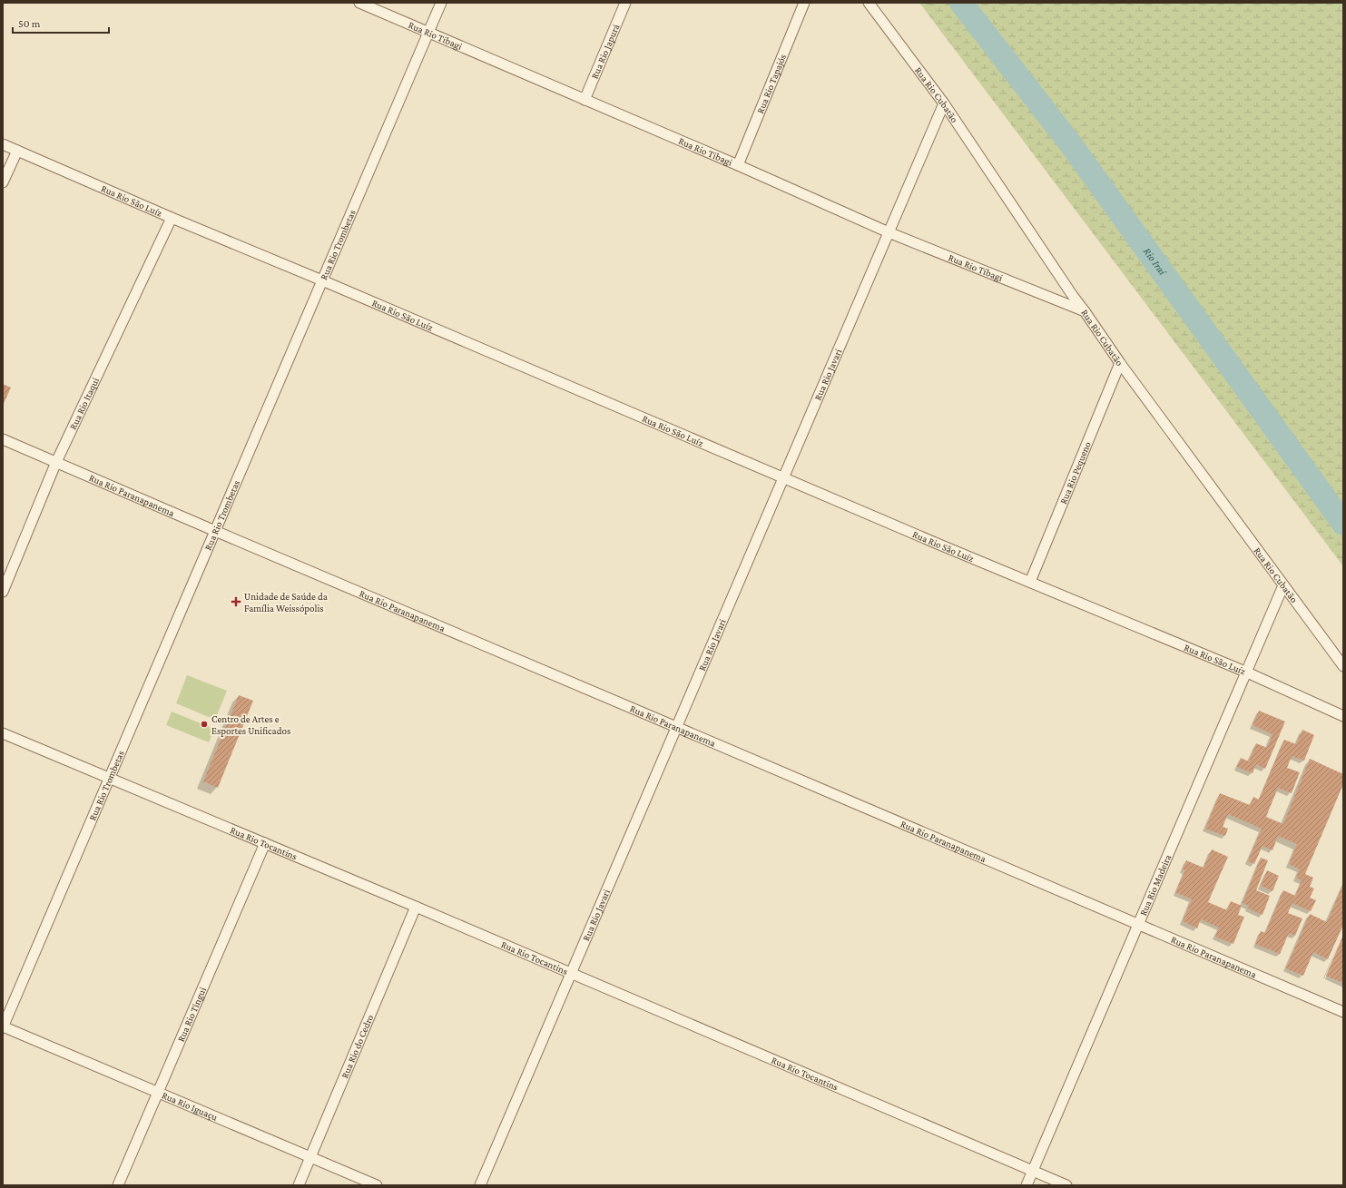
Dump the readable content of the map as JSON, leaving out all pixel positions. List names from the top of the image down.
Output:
{
  "streets": {
    "street": [
      "Rua Rio Tibagi",
      "Rua Rio Japurá",
      "Rua Rio Tapajós",
      "Rua Rio Cubatão",
      "Rua Rio São Luíz",
      "Rua Rio Trombetas",
      "Rua Rio Javari",
      "Rua Rio Itaqui",
      "Rua Rio Pequeno",
      "Rua Rio Paranapanema",
      "Rua Rio Tocantins",
      "Rua Rio Madeira",
      "Rua Rio Tingui",
      "Rua Rio do Cedro",
      "Rua Rio Iguaçu"
    ]
  },
  "crossings": [
    ["Rua Rio Tibagi", "Rua Rio Japurá"],
    ["Rua Rio Tibagi", "Rua Rio Tapajós"],
    ["Rua Rio Tibagi", "Rua Rio Cubatão"],
    ["Rua Rio Tibagi", "Rua Rio Trombetas"],
    ["Rua Rio Tibagi", "Rua Rio Javari"],
    ["Rua Rio Cubatão", "Rua Rio Javari"],
    ["Rua Rio Cubatão", "Rua Rio Pequeno"],
    ["Rua Rio Cubatão", "Rua Rio Madeira"],
    ["Rua Rio São Luíz", "Rua Rio Trombetas"],
    ["Rua Rio São Luíz", "Rua Rio Javari"],
    ["Rua Rio São Luíz", "Rua Rio Itaqui"],
    ["Rua Rio São Luíz", "Rua Rio Pequeno"],
    ["Rua Rio São Luíz", "Rua Rio Madeira"],
    ["Rua Rio Trombetas", "Rua Rio Paranapanema"],
    ["Rua Rio Trombetas", "Rua Rio Tocantins"],
    ["Rua Rio Trombetas", "Rua Rio Iguaçu"],
    ["Rua Rio Javari", "Rua Rio Paranapanema"],
    ["Rua Rio Javari", "Rua Rio Tocantins"],
    ["Rua Rio Itaqui", "Rua Rio Paranapanema"],
    ["Rua Rio Paranapanema", "Rua Rio Madeira"],
    ["Rua Rio Tocantins", "Rua Rio Madeira"],
    ["Rua Rio Tocantins", "Rua Rio Tingui"],
    ["Rua Rio Tocantins", "Rua Rio do Cedro"],
    ["Rua Rio Tingui", "Rua Rio Iguaçu"],
    ["Rua Rio do Cedro", "Rua Rio Iguaçu"]
  ],
  "water": ["Rio Iraí"],
  "places": {
    "health": ["Unidade de Saúde da Família Weissópolis"],
    "other": ["Centro de Artes e Esportes Unificados"]
  },
  "scale_bar": "50 m"
}
